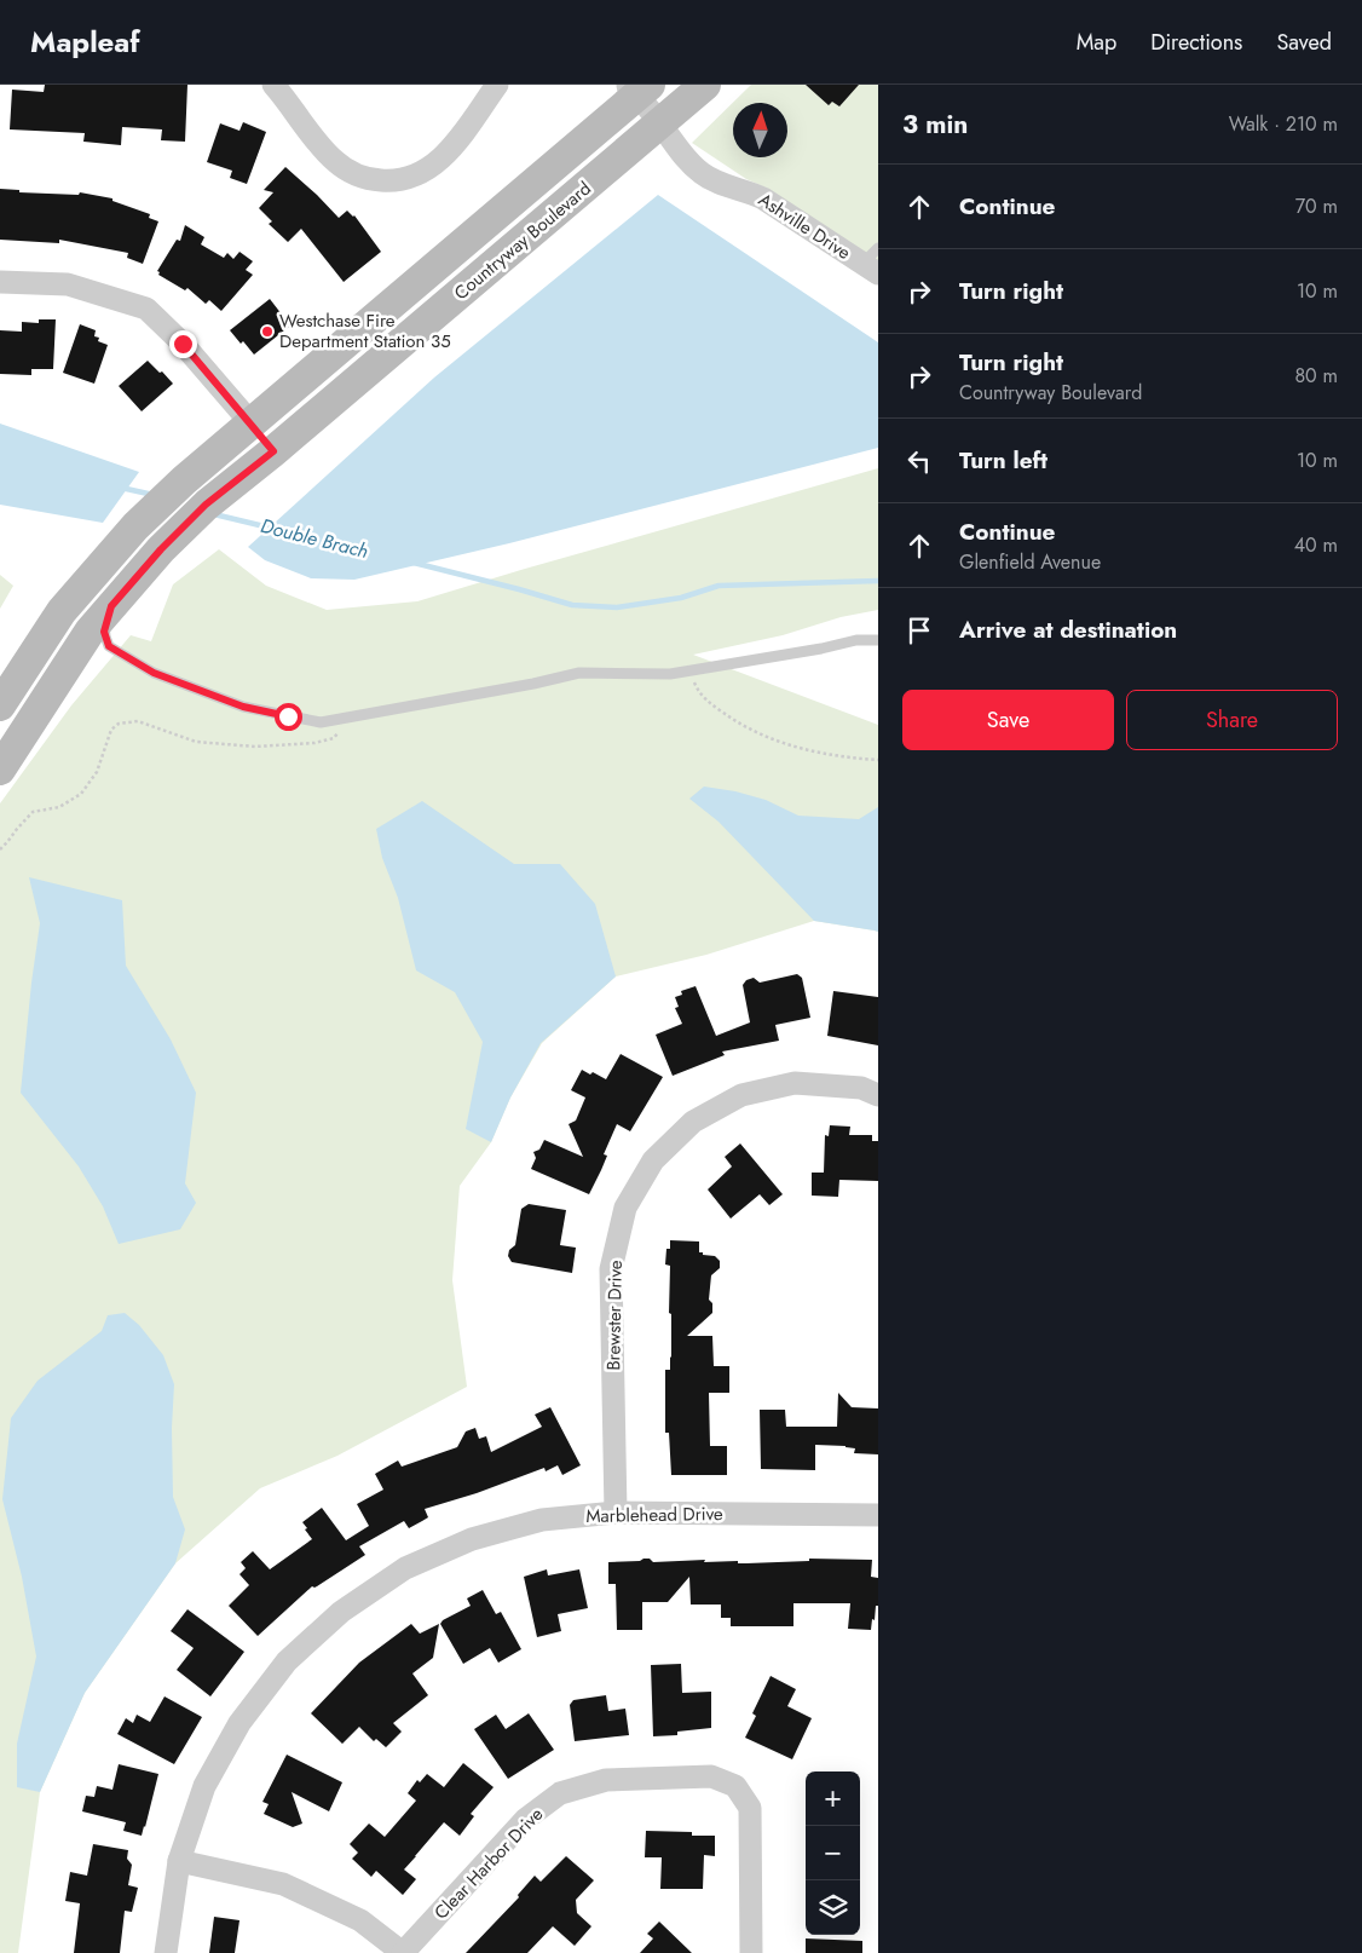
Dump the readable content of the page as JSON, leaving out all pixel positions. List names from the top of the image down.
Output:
{
  "streets": {
    "street": [
      "Ashville Drive",
      "Countryway Boulevard",
      "Brewster Drive",
      "Marblehead Drive",
      "Clear Harbor Drive"
    ]
  },
  "crossings": [
    ["Ashville Drive", "Countryway Boulevard"],
    ["Brewster Drive", "Marblehead Drive"],
    ["Marblehead Drive", "Clear Harbor Drive"]
  ],
  "water": ["Double Brach"],
  "places": ["Westchase Fire Department Station 35"],
  "north": "top",
  "page": {
    "header": "Mapleaf",
    "nav": ["Map", "Directions", "Saved"],
    "heading": ["3 min", "Walk · 210 m"],
    "list": [
      ["Continue", "70 m"],
      ["Turn right", "10 m"],
      ["Turn right", "Countryway Boulevard", "80 m"],
      ["Turn left", "10 m"],
      ["Continue", "Glenfield Avenue", "40 m"],
      "Arrive at destination"
    ],
    "buttons": ["Save", "Share"],
    "map_buttons": ["+", "−"]
  }
}
